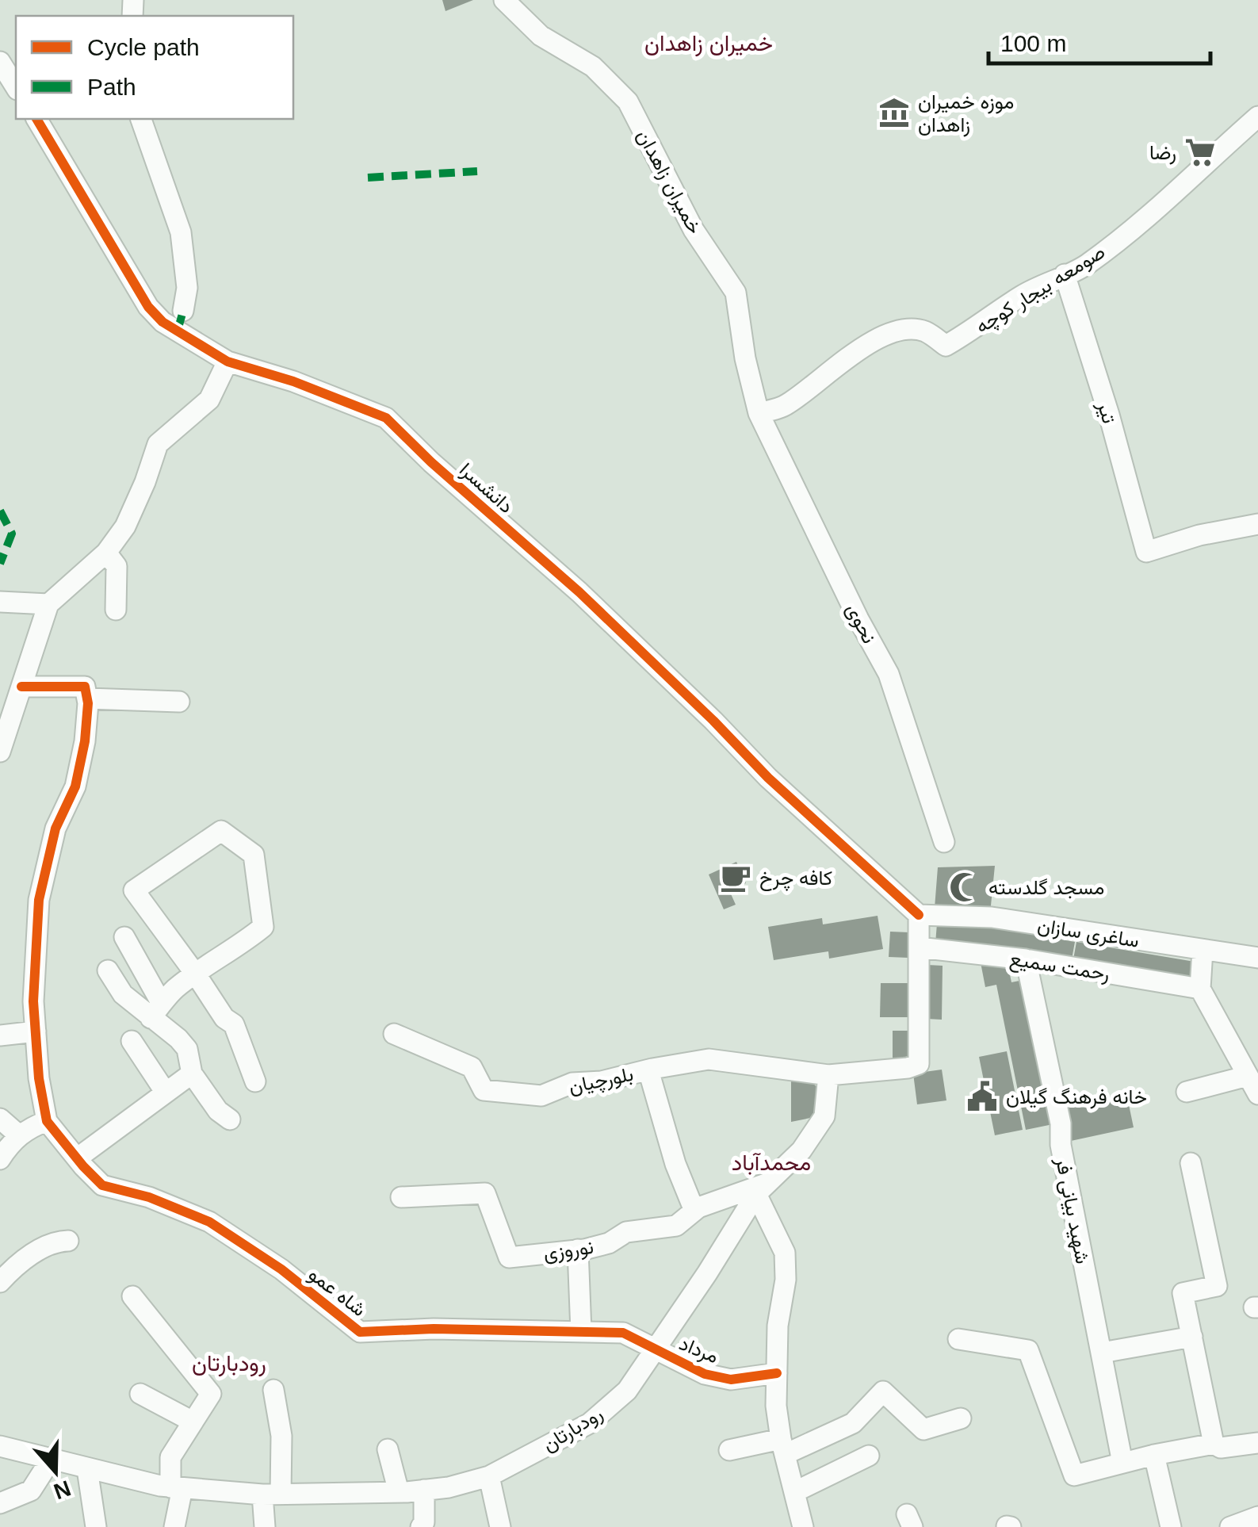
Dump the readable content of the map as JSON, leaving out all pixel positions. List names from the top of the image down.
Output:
{
  "streets": {
    "street": [
      "خمیران زاهدان",
      "صومعه بیجار کوچه",
      "تیر",
      "دانشسرا",
      "نحوی",
      "ساغری سازان",
      "رحمت سمیع",
      "بلورچیان",
      "شهید بیانی فر",
      "نوروزی",
      "شاه عمو",
      "مرداد",
      "رودبارتان"
    ]
  },
  "crossings": [
    ["خمیران زاهدان", "صومعه بیجار کوچه"],
    ["خمیران زاهدان", "نحوی"],
    ["صومعه بیجار کوچه", "تیر"],
    ["صومعه بیجار کوچه", "نحوی"],
    ["دانشسرا", "ساغری سازان"],
    ["رحمت سمیع", "شهید بیانی فر"],
    ["بلورچیان", "رودبارتان"],
    ["نوروزی", "رودبارتان"],
    ["شاه عمو", "مرداد"],
    ["شاه عمو", "رودبارتان"],
    ["مرداد", "رودبارتان"]
  ],
  "districts": ["خمیران زاهدان", "محمدآباد", "رودبارتان"],
  "places": {
    "museum": ["موزه خمیران زاهدان"],
    "supermarket": ["رضا"],
    "cafe": ["کافه چرخ"],
    "mosque": ["مسجد گلدسته"],
    "public building": ["خانه فرهنگ گیلان"]
  },
  "legend": ["Cycle path", "Path"],
  "scale_bar": "100 m",
  "north": "bottom"
}
